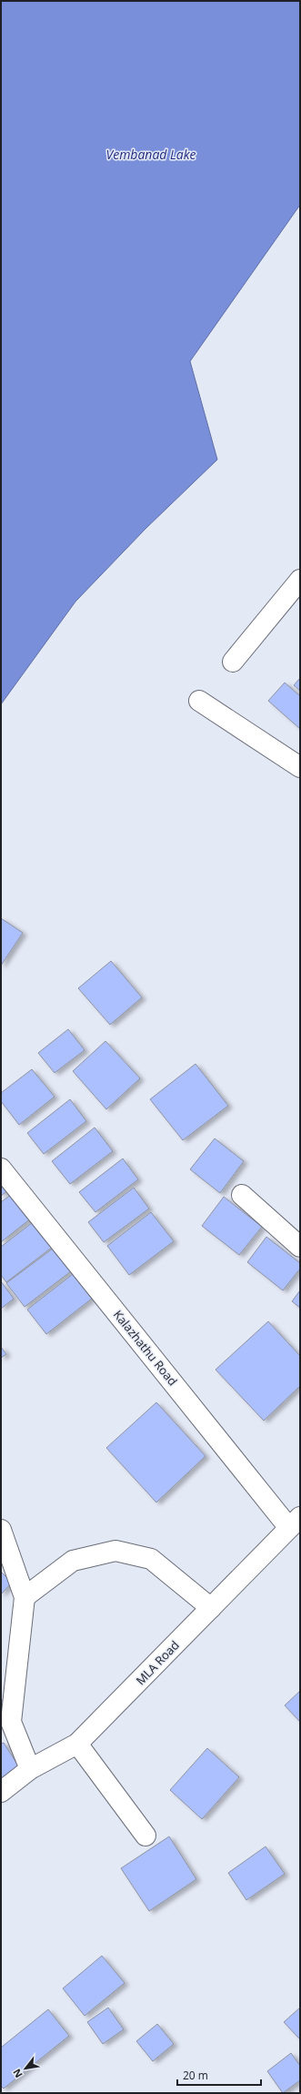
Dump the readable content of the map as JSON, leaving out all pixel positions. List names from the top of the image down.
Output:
{
  "streets": {
    "street": ["Kalazhathu Road", "MLA Road"]
  },
  "crossings": [
    ["Kalazhathu Road", "MLA Road"]
  ],
  "water": ["Vembanad Lake"],
  "scale_bar": "20 m",
  "north": "bottom left"
}
